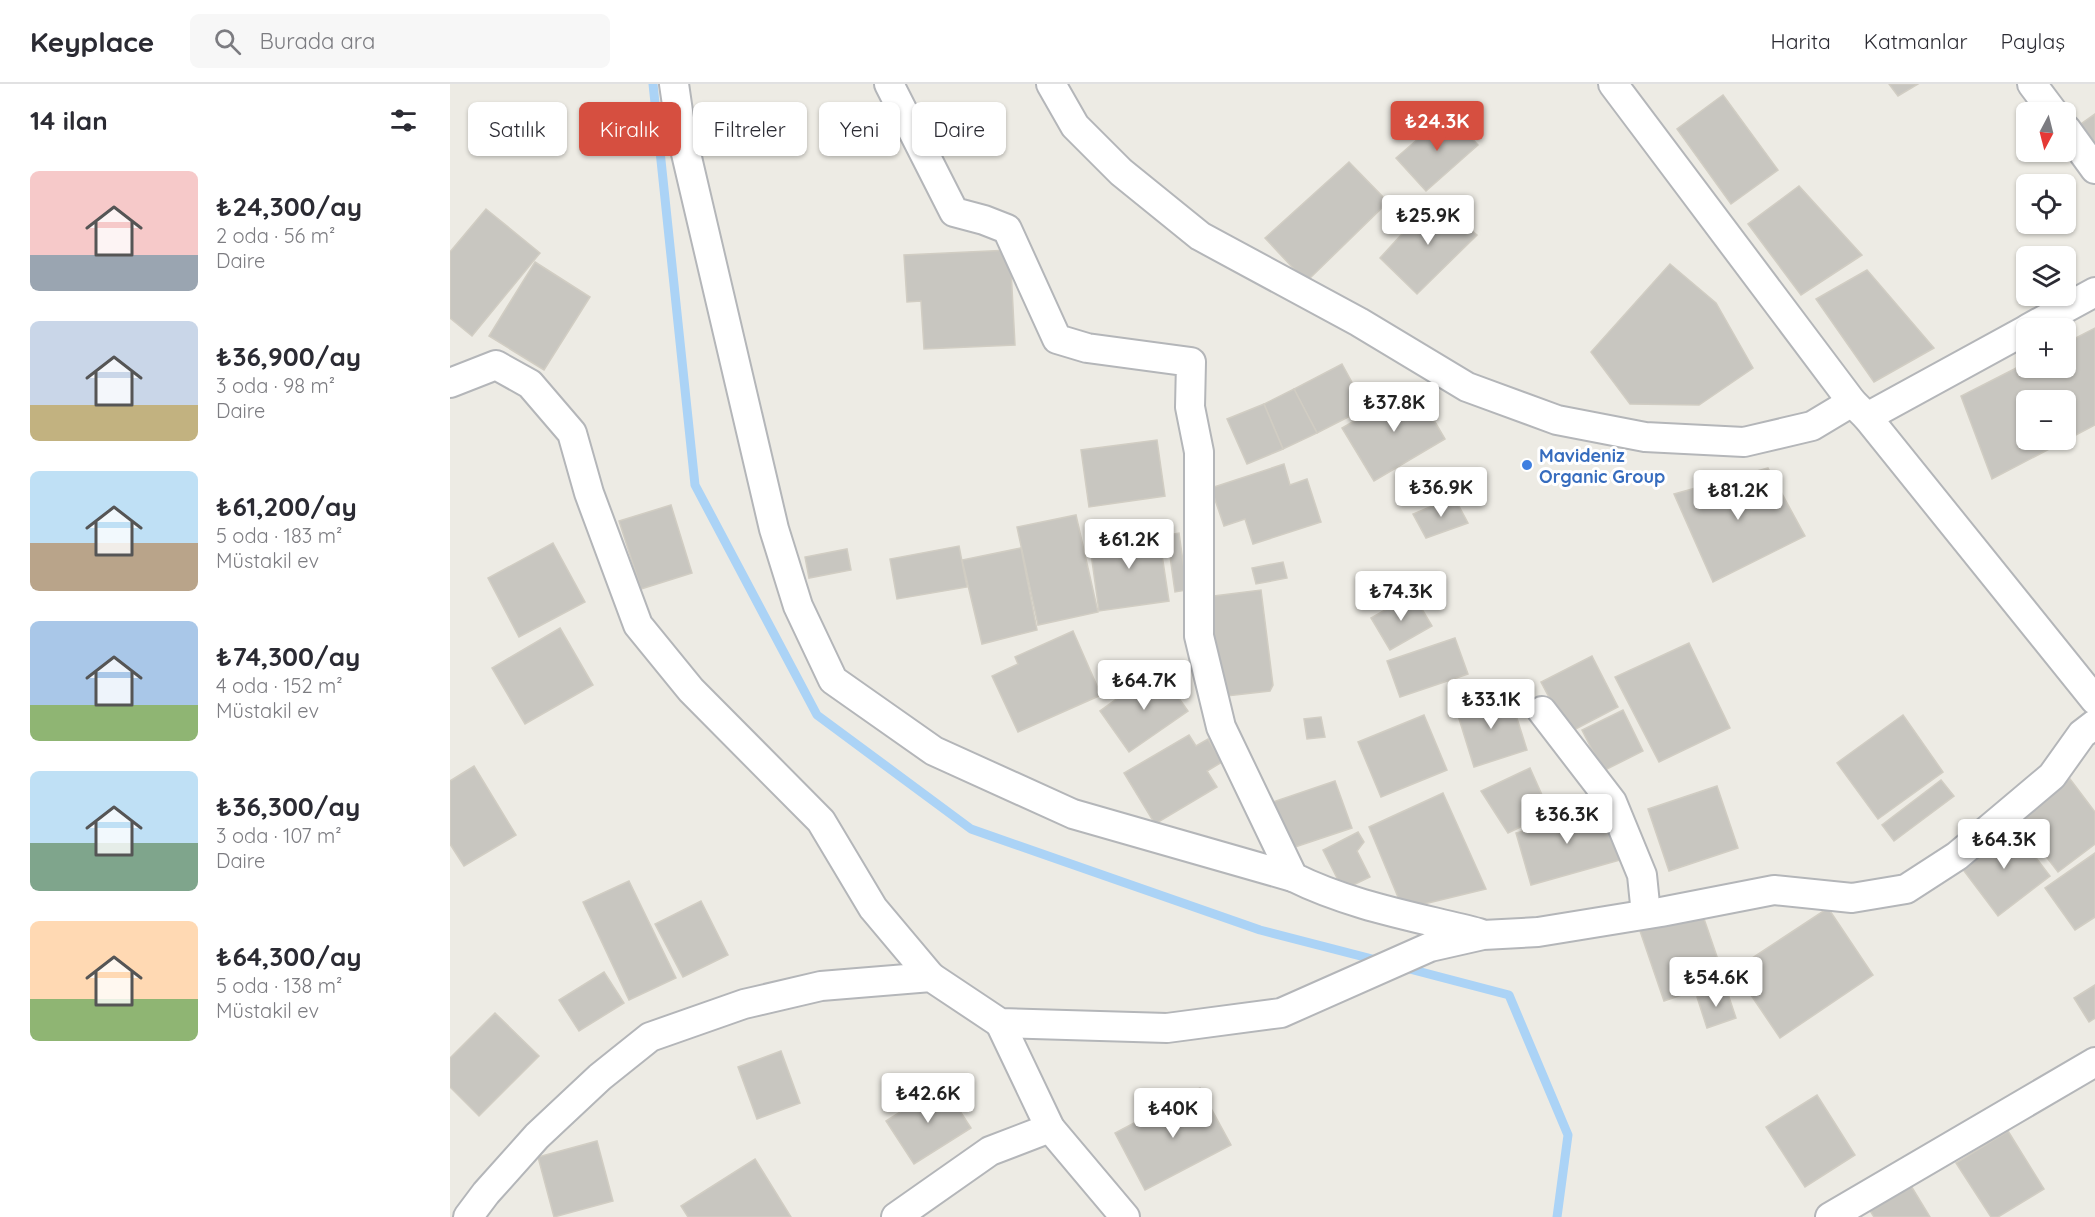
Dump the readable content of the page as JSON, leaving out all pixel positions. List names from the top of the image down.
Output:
{
  "places": ["Mavideniz Organic Group"],
  "north": "bottom",
  "page": {
    "header": "Keyplace",
    "search": "Burada ara",
    "nav": ["Harita", "Katmanlar", "Paylaş"],
    "heading": "14 ilan",
    "price": [
      "₺24.3K",
      "₺25.9K",
      "₺37.8K",
      "₺36.9K",
      "₺81.2K",
      "₺61.2K",
      "₺74.3K",
      "₺64.7K",
      "₺33.1K",
      "₺36.3K",
      "₺64.3K",
      "₺54.6K",
      "₺42.6K",
      "₺40K"
    ],
    "map_buttons": ["+", "−"],
    "chip": [
      "Satılık",
      "Kiralık",
      "Filtreler",
      "Yeni",
      "Daire"
    ],
    "list": [
      {
        "name": "₺24,300/ay",
        "note": "2 oda · 56 m² · Daire"
      },
      {
        "name": "₺36,900/ay",
        "note": "3 oda · 98 m² · Daire"
      },
      {
        "name": "₺61,200/ay",
        "note": "5 oda · 183 m² · Müstakil ev"
      },
      {
        "name": "₺74,300/ay",
        "note": "4 oda · 152 m² · Müstakil ev"
      },
      {
        "name": "₺36,300/ay",
        "note": "3 oda · 107 m² · Daire"
      },
      {
        "name": "₺64,300/ay",
        "note": "5 oda · 138 m² · Müstakil ev"
      }
    ]
  }
}
